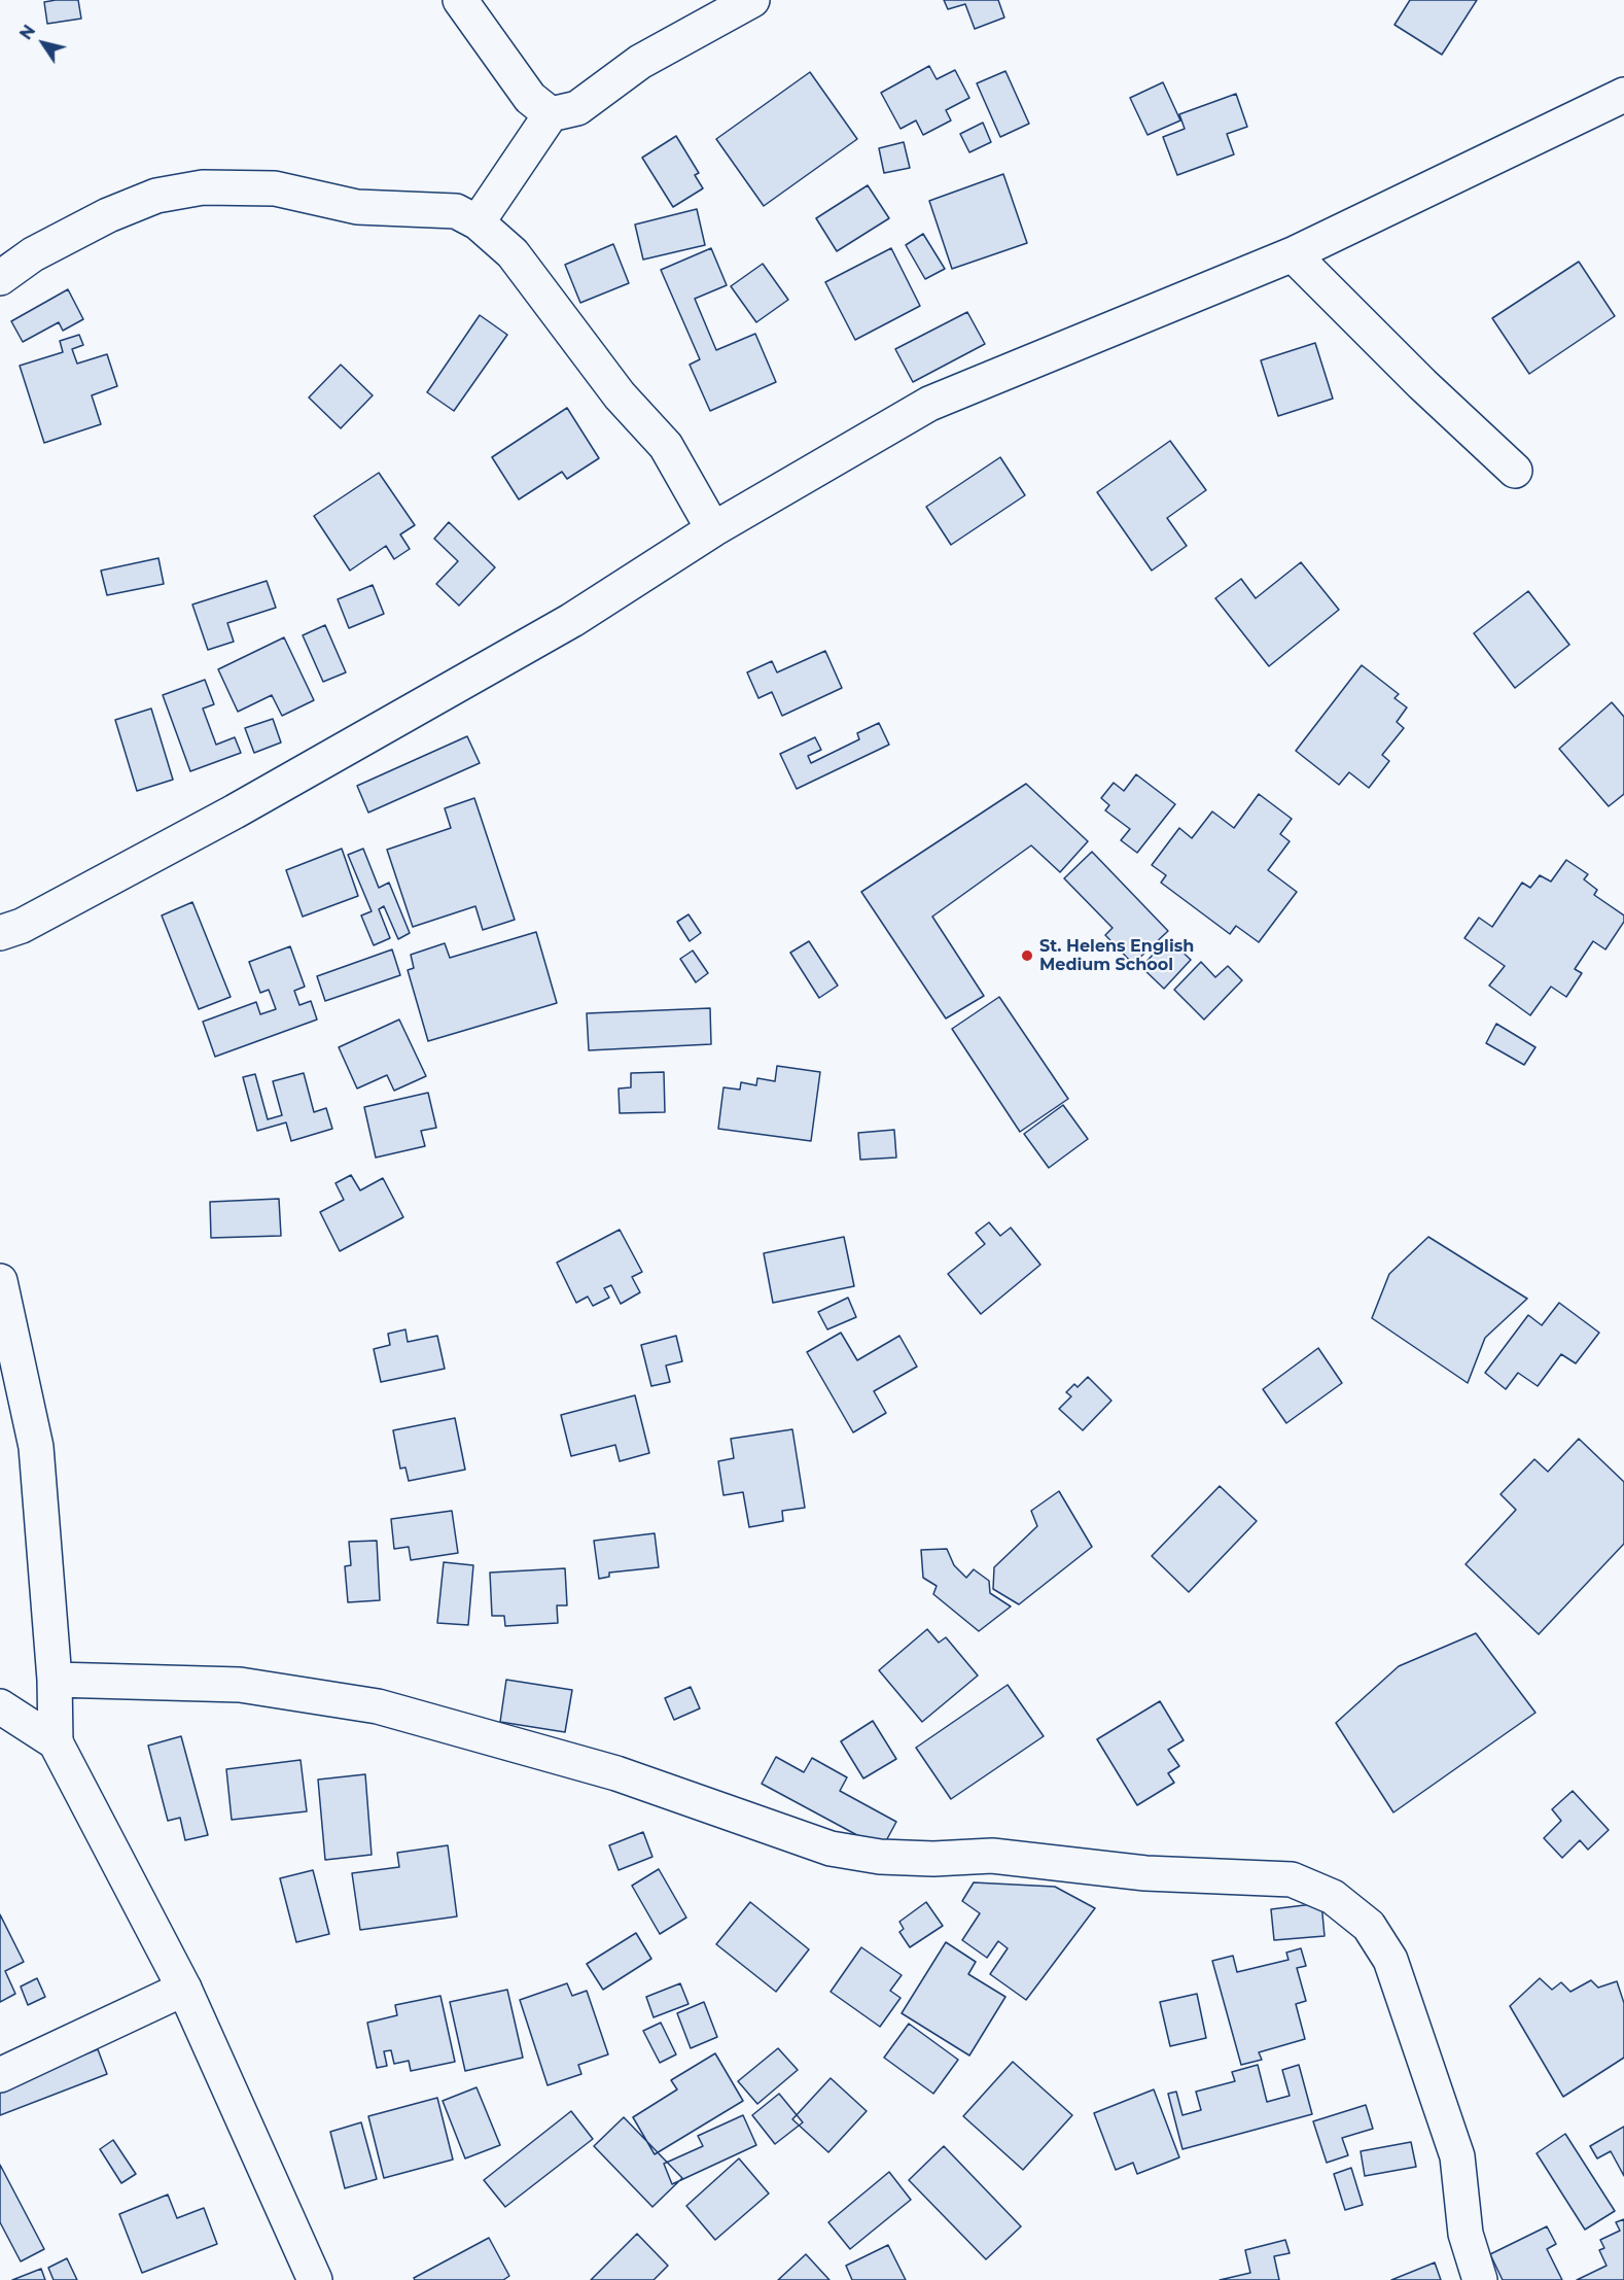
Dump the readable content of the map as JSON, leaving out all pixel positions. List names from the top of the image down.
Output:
{
  "places": ["St. Helens English Medium School"],
  "north": "top left"
}
